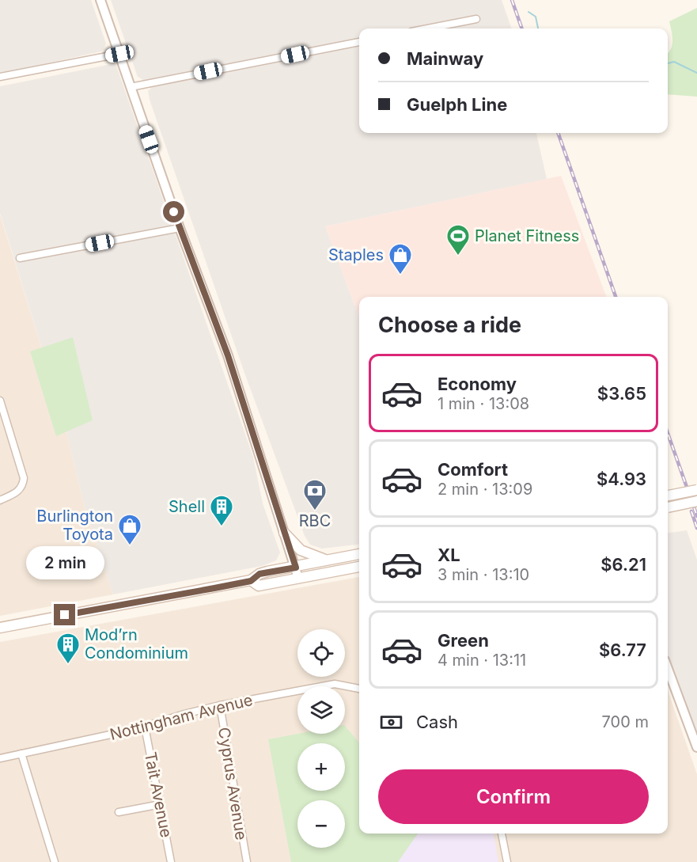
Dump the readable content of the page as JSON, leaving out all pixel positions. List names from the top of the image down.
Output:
{
  "streets": {
    "street": ["Nottingham Avenue", "Cyprus Avenue", "Tait Avenue"]
  },
  "crossings": [
    ["Nottingham Avenue", "Cyprus Avenue"],
    ["Nottingham Avenue", "Tait Avenue"]
  ],
  "places": {
    "sports": ["Planet Fitness"],
    "shop": ["Staples", "Burlington Toyota"],
    "bank": ["RBC"],
    "building": ["Shell", "Mod’rn Condominium"]
  },
  "page": {
    "banner": ["Mainway", "Guelph Line"],
    "heading": "Choose a ride",
    "list": [
      {
        "name": "Economy",
        "note": "1 min · 13:08",
        "value": "$3.65"
      },
      {
        "name": "Comfort",
        "note": "2 min · 13:09",
        "value": "$4.93"
      },
      {
        "name": "XL",
        "note": "3 min · 13:10",
        "value": "$6.21"
      },
      {
        "name": "Green",
        "note": "4 min · 13:11",
        "value": "$6.77"
      }
    ],
    "bubble": "2 min",
    "map_buttons": ["+", "−"],
    "pay": ["Cash", "700 m"],
    "buttons": "Confirm"
  }
}
